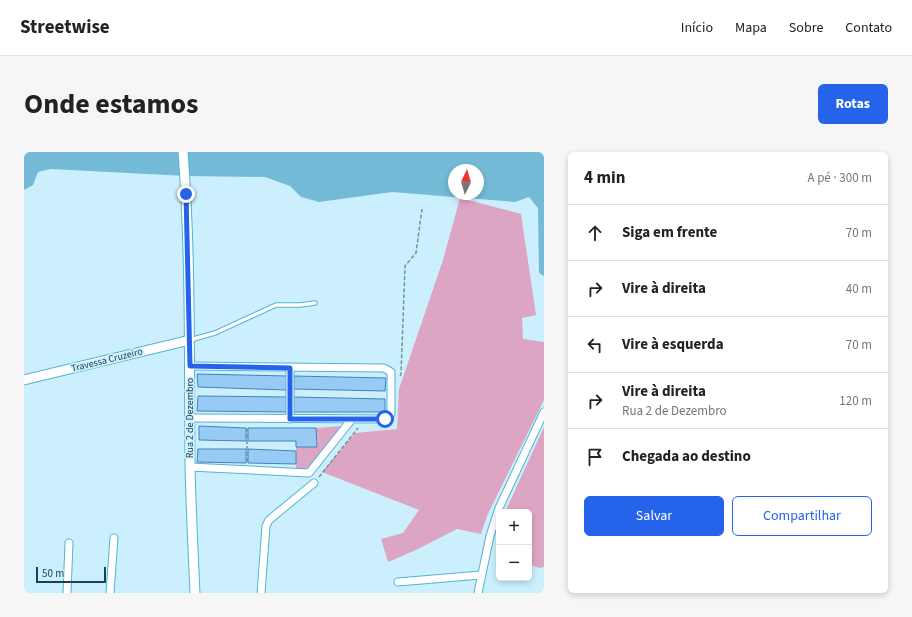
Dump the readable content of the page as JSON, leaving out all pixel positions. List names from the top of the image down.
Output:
{
  "streets": {
    "street": ["Travessa Cruzeiro", "Rua 2 de Dezembro"]
  },
  "crossings": [
    ["Travessa Cruzeiro", "Rua 2 de Dezembro"]
  ],
  "scale_bar": "50 m",
  "north": "top",
  "page": {
    "header": "Streetwise",
    "nav": [
      "Início",
      "Mapa",
      "Sobre",
      "Contato"
    ],
    "title": "Onde estamos",
    "buttons": [
      "Rotas",
      ["Salvar", "Compartilhar"]
    ],
    "heading": ["4 min", "A pé · 300 m"],
    "list": [
      ["Siga em frente", "70 m"],
      ["Vire à direita", "40 m"],
      ["Vire à esquerda", "70 m"],
      ["Vire à direita", "Rua 2 de Dezembro", "120 m"],
      "Chegada ao destino"
    ],
    "map_buttons": ["+", "−"],
    "scale": "50 m"
  }
}
